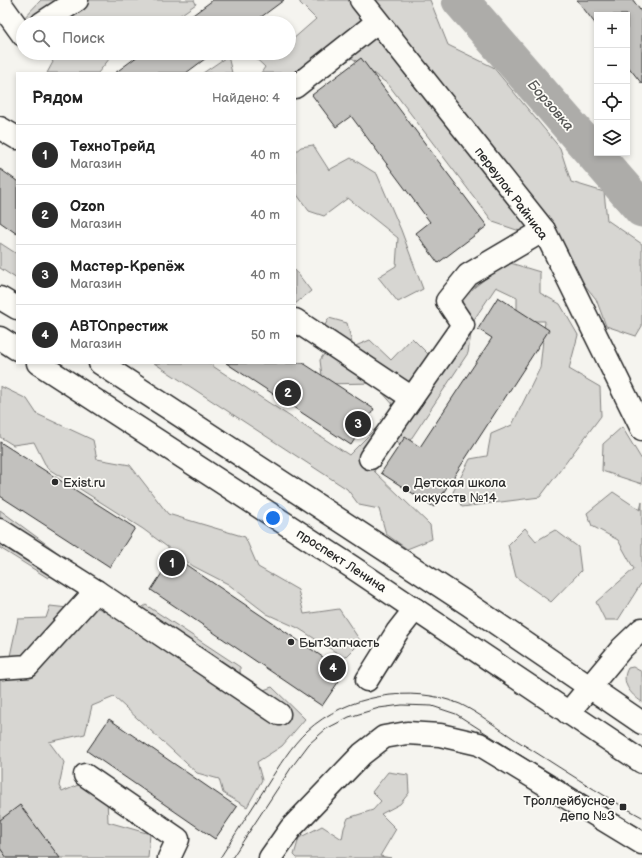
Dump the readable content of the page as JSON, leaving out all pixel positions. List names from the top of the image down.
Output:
{
  "streets": {
    "main road": ["переулок Райниса", "проспект Ленина"]
  },
  "water": ["Борзовка"],
  "places": {
    "other": ["Exist.ru", "Детская школа искусств №14", "БытЗапчасть"],
    "transit": ["Троллейбусное депо №3"]
  },
  "page": {
    "map_buttons": ["+", "−"],
    "search": "Поиск",
    "heading": ["Рядом", "Найдено: 4"],
    "list": [
      {
        "mark": "1",
        "name": "ТехноТрейд",
        "note": "Магазин",
        "value": "40 m"
      },
      {
        "mark": "2",
        "name": "Ozon",
        "note": "Магазин",
        "value": "40 m"
      },
      {
        "mark": "3",
        "name": "Мастер-Крепёж",
        "note": "Магазин",
        "value": "40 m"
      },
      {
        "mark": "4",
        "name": "АВТОпрестиж",
        "note": "Магазин",
        "value": "50 m"
      }
    ],
    "pins": [
      "2",
      "3",
      "1",
      "4"
    ]
  }
}
